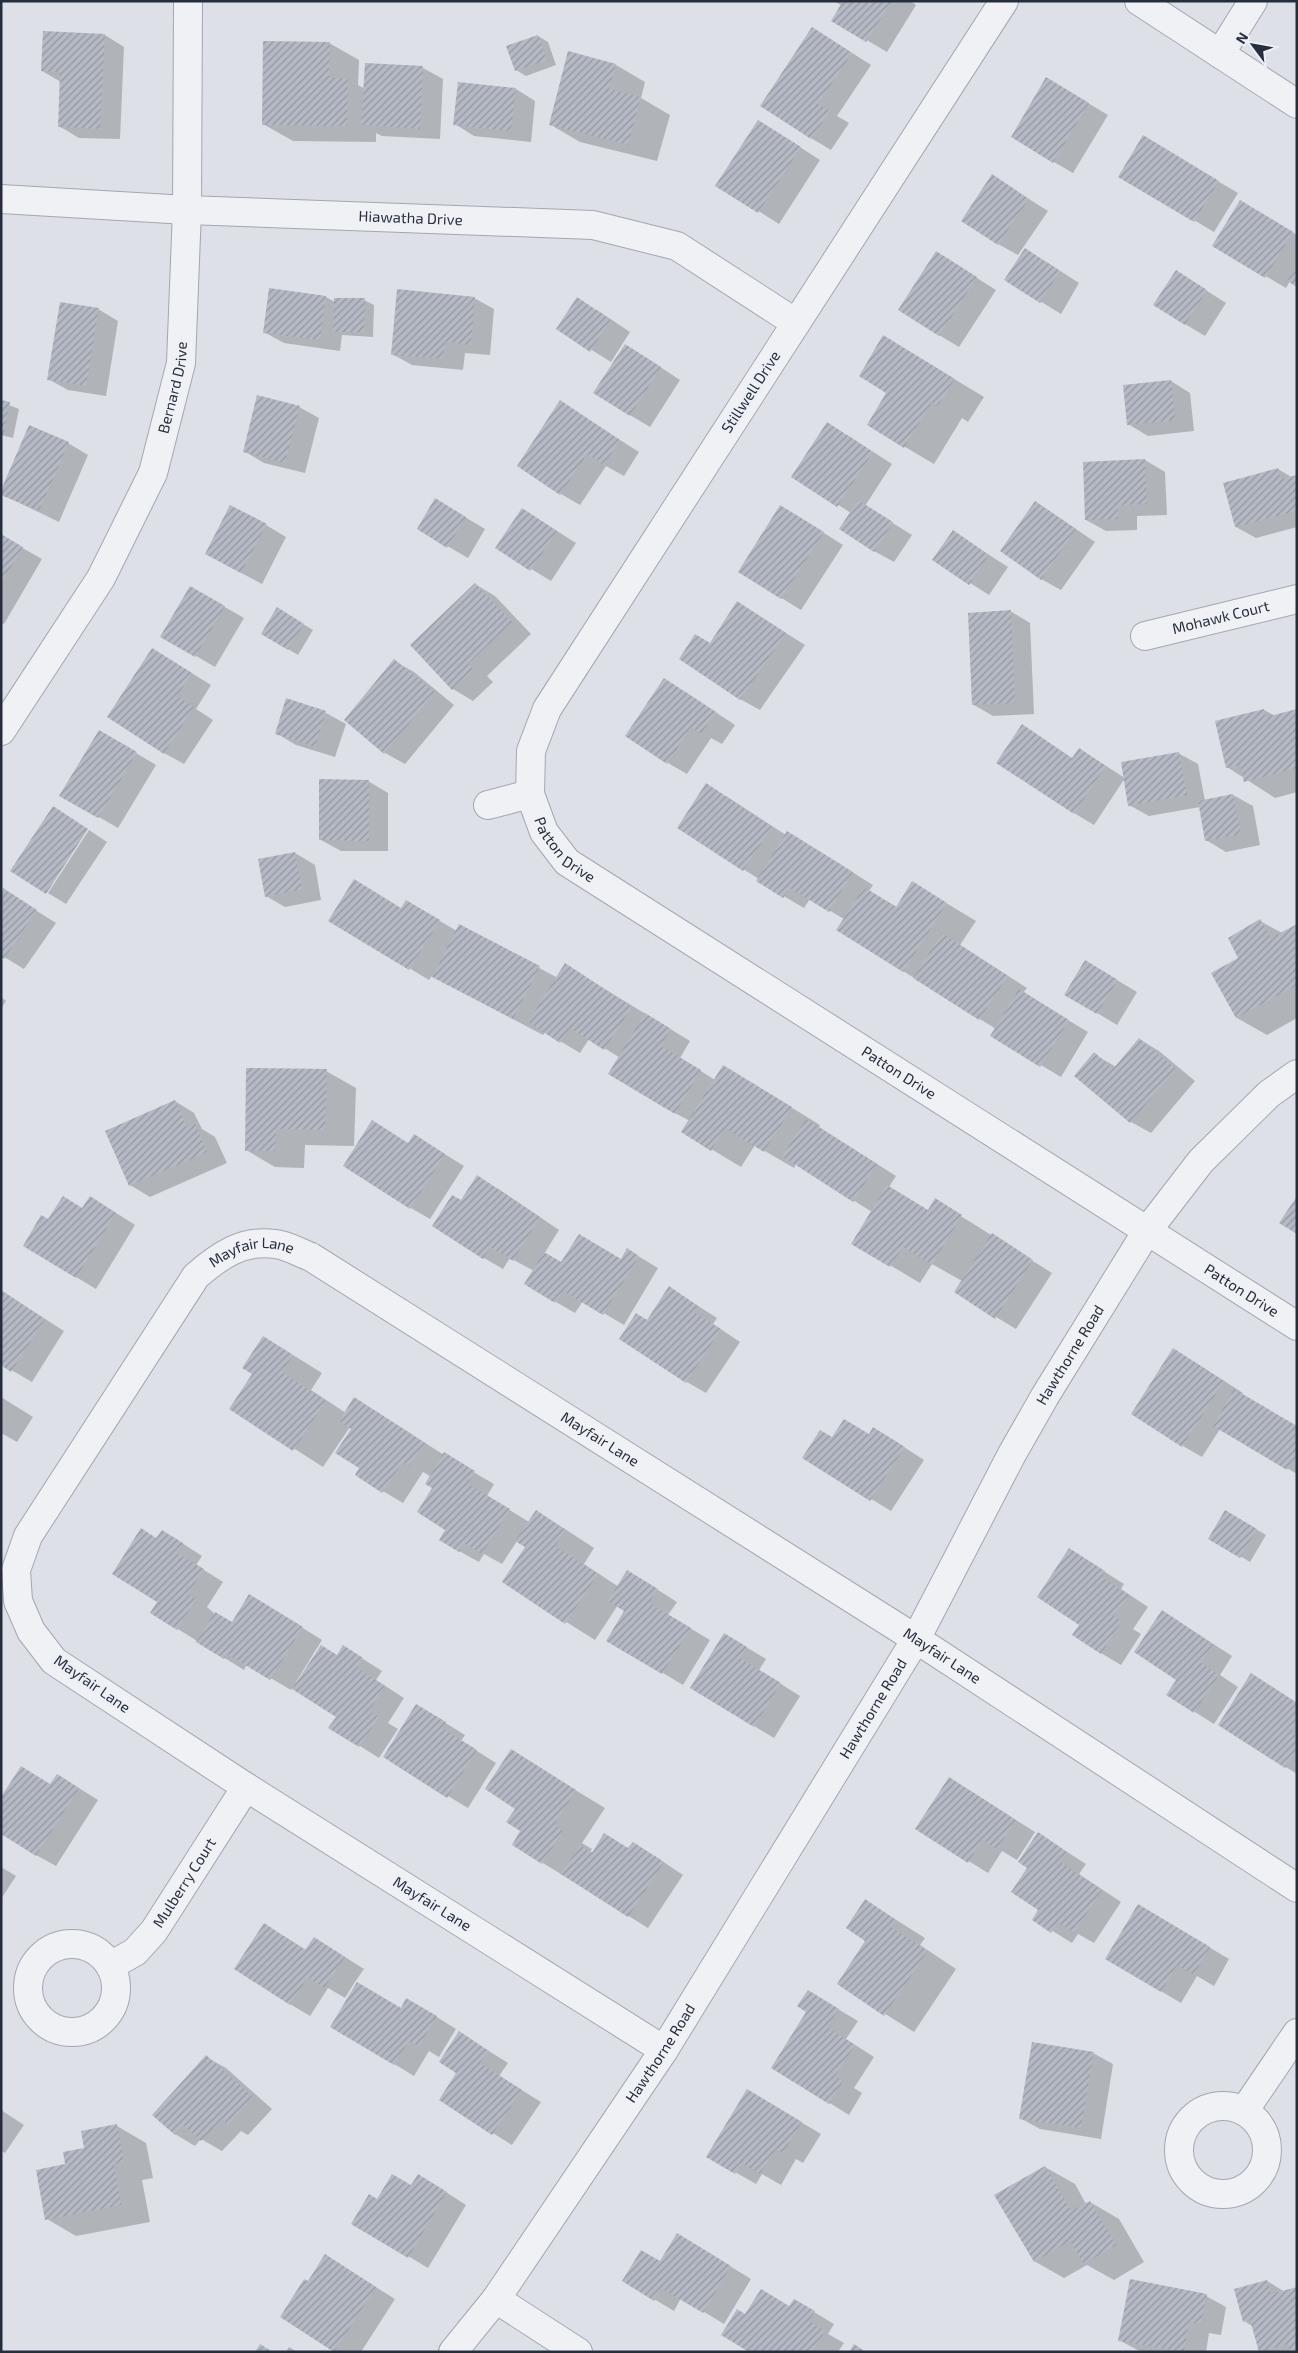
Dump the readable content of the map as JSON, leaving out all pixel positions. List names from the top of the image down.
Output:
{
  "streets": {
    "street": [
      "Hiawatha Drive",
      "Bernard Drive",
      "Stillwell Drive",
      "Mohawk Court",
      "Patton Drive",
      "Mayfair Lane",
      "Hawthorne Road",
      "Mulberry Court"
    ]
  },
  "crossings": [
    ["Hiawatha Drive", "Bernard Drive"],
    ["Hiawatha Drive", "Stillwell Drive"],
    ["Stillwell Drive", "Patton Drive"],
    ["Patton Drive", "Hawthorne Road"],
    ["Mayfair Lane", "Hawthorne Road"],
    ["Mayfair Lane", "Mulberry Court"]
  ],
  "north": "top left"
}
